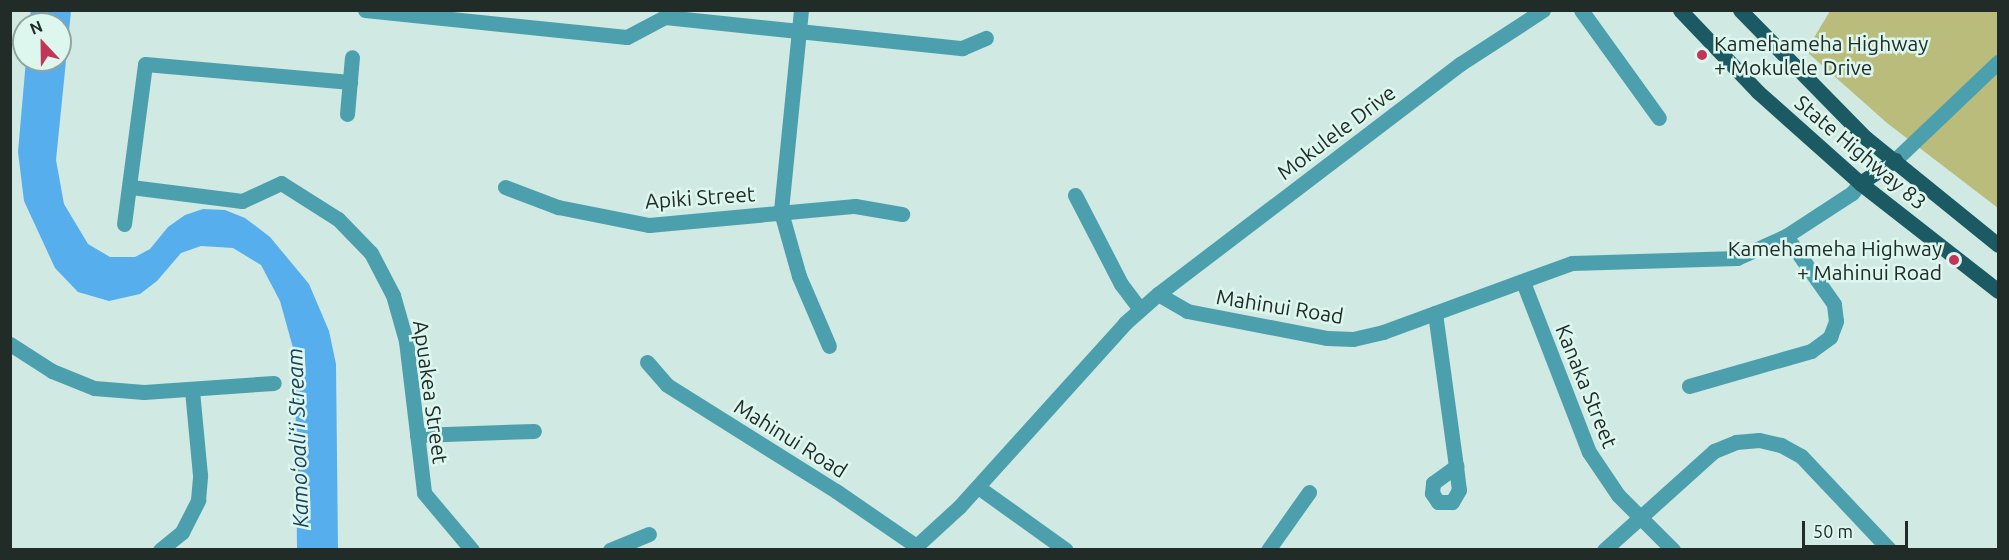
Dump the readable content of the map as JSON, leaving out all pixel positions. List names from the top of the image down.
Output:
{
  "streets": {
    "main road": ["State Highway 83"],
    "street": [
      "Mokulele Drive",
      "Apiki Street",
      "Mahinui Road",
      "Kanaka Street",
      "Apuakea Street"
    ]
  },
  "crossings": [
    ["Mokulele Drive", "Mahinui Road"],
    ["State Highway 83", "Mahinui Road"],
    ["Mahinui Road", "Kanaka Street"]
  ],
  "water": ["Kamoʻoaliʻi Stream"],
  "places": ["Kamehameha Highway + Mokulele Drive", "Kamehameha Highway + Mahinui Road"],
  "scale_bar": "50 m",
  "north": "top"
}
